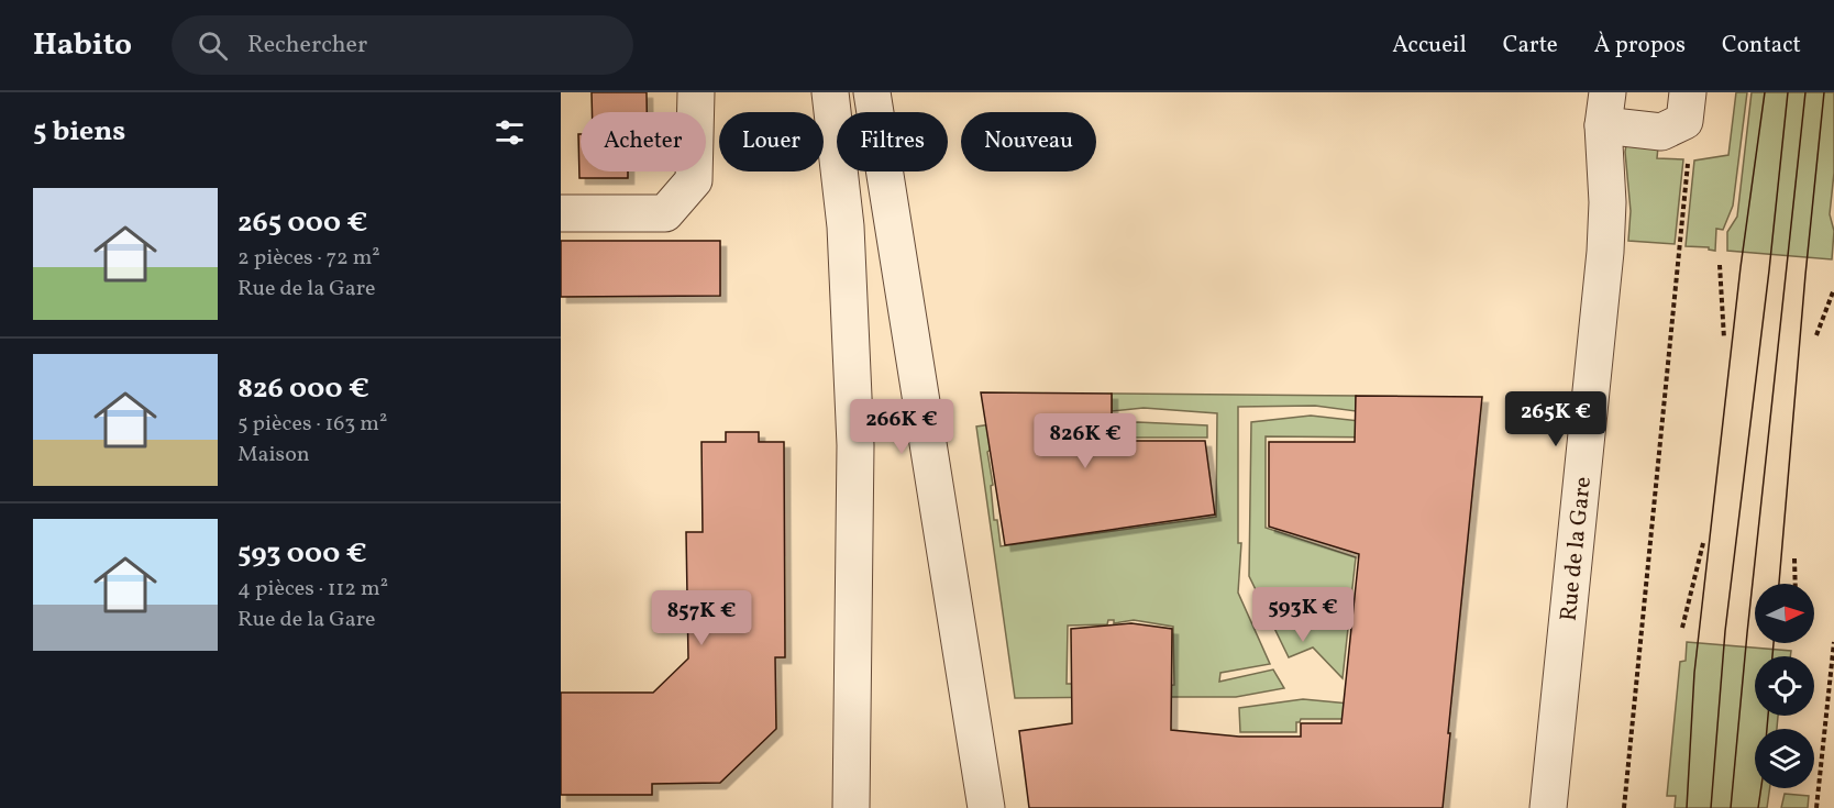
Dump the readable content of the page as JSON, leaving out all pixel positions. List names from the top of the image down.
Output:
{
  "streets": {
    "street": ["Rue de la Gare"]
  },
  "north": "right",
  "page": {
    "header": "Habito",
    "search": "Rechercher",
    "nav": [
      "Accueil",
      "Carte",
      "À propos",
      "Contact"
    ],
    "heading": "5 biens",
    "chip": [
      "Acheter",
      "Louer",
      "Filtres",
      "Nouveau"
    ],
    "list": [
      {
        "name": "265 000 €",
        "note": "2 pièces · 72 m² · Rue de la Gare"
      },
      {
        "name": "826 000 €",
        "note": "5 pièces · 163 m² · Maison"
      },
      {
        "name": "593 000 €",
        "note": "4 pièces · 112 m² · Rue de la Gare"
      }
    ],
    "price": [
      "265K €",
      "266K €",
      "826K €",
      "593K €",
      "857K €"
    ]
  }
}
